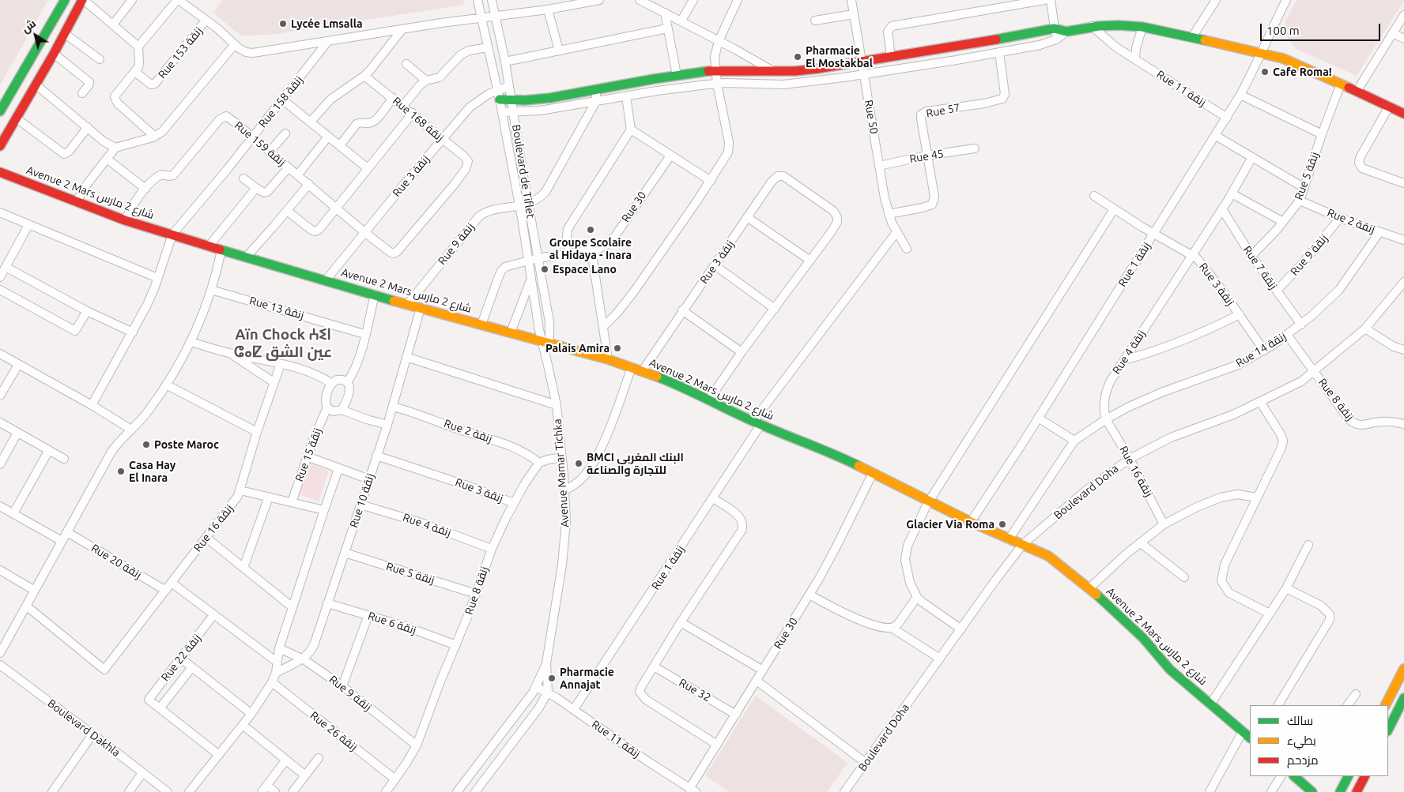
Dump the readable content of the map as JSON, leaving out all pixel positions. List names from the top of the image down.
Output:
{
  "streets": {
    "street": [
      "Rue 153 زنقة",
      "Rue 11 زنقة",
      "Rue 158 زنقة",
      "Rue 57",
      "Rue 50",
      "Rue 168 زنقة",
      "Rue 159 زنقة",
      "Rue 45",
      "Boulevard de Tiflet",
      "Rue 3 زنقة",
      "Rue 5 زنقة",
      "Avenue 2 Mars شارع 2 مارس",
      "Rue 30",
      "Rue 2 زنقة",
      "Rue 9 زنقة",
      "Rue 1 زنقة",
      "Rue 7 زنقة",
      "Rue 13 زنقة",
      "Rue 14 زنقة",
      "Rue 4 زنقة",
      "Rue 8 زنقة",
      "Rue 15 زنقة",
      "Rue 16 زنقة",
      "Avenue Mamar Tichka",
      "Boulevard Doha",
      "Rue 10 زنقة",
      "Rue 20 زنقة",
      "Rue 6 زنقة",
      "Rue 22 زنقة",
      "Rue 32",
      "Boulevard Dakhla",
      "Rue 26 زنقة"
    ]
  },
  "crossings": [
    ["Rue 11 زنقة", "Rue 30"],
    ["Rue 11 زنقة", "Rue 1 زنقة"],
    ["Rue 11 زنقة", "Avenue Mamar Tichka"],
    ["Rue 158 زنقة", "Rue 159 زنقة"],
    ["Rue 158 زنقة", "Avenue 2 Mars شارع 2 مارس"],
    ["Rue 57", "Rue 50"],
    ["Rue 57", "Rue 45"],
    ["Rue 50", "Rue 45"],
    ["Rue 168 زنقة", "Rue 159 زنقة"],
    ["Rue 168 زنقة", "Rue 3 زنقة"],
    ["Rue 159 زنقة", "Rue 3 زنقة"],
    ["Rue 159 زنقة", "Avenue 2 Mars شارع 2 مارس"],
    ["Boulevard de Tiflet", "Rue 3 زنقة"],
    ["Boulevard de Tiflet", "Avenue 2 Mars شارع 2 مارس"],
    ["Boulevard de Tiflet", "Rue 30"],
    ["Boulevard de Tiflet", "Rue 9 زنقة"],
    ["Boulevard de Tiflet", "Avenue Mamar Tichka"],
    ["Rue 3 زنقة", "Avenue 2 Mars شارع 2 مارس"],
    ["Rue 3 زنقة", "Rue 1 زنقة"],
    ["Rue 3 زنقة", "Rue 14 زنقة"],
    ["Rue 3 زنقة", "Rue 4 زنقة"],
    ["Rue 3 زنقة", "Rue 8 زنقة"],
    ["Rue 3 زنقة", "Rue 10 زنقة"],
    ["Rue 5 زنقة", "Rue 2 زنقة"],
    ["Rue 5 زنقة", "Rue 7 زنقة"],
    ["Rue 5 زنقة", "Rue 8 زنقة"],
    ["Rue 5 زنقة", "Rue 10 زنقة"],
    ["Avenue 2 Mars شارع 2 مارس", "Rue 30"],
    ["Avenue 2 Mars شارع 2 مارس", "Rue 9 زنقة"],
    ["Avenue 2 Mars شارع 2 مارس", "Rue 1 زنقة"],
    ["Avenue 2 Mars شارع 2 مارس", "Avenue Mamar Tichka"],
    ["Avenue 2 Mars شارع 2 مارس", "Boulevard Doha"],
    ["Avenue 2 Mars شارع 2 مارس", "Rue 10 زنقة"],
    ["Rue 30", "Rue 32"],
    ["Rue 2 زنقة", "Rue 9 زنقة"],
    ["Rue 2 زنقة", "Rue 14 زنقة"],
    ["Rue 2 زنقة", "Rue 8 زنقة"],
    ["Rue 2 زنقة", "Rue 10 زنقة"],
    ["Rue 9 زنقة", "Rue 7 زنقة"],
    ["Rue 9 زنقة", "Rue 8 زنقة"],
    ["Rue 9 زنقة", "Rue 10 زنقة"],
    ["Rue 7 زنقة", "Rue 14 زنقة"],
    ["Rue 7 زنقة", "Rue 4 زنقة"],
    ["Rue 14 زنقة", "Rue 4 زنقة"],
    ["Rue 14 زنقة", "Rue 8 زنقة"],
    ["Rue 14 زنقة", "Rue 16 زنقة"],
    ["Rue 4 زنقة", "Rue 8 زنقة"],
    ["Rue 4 زنقة", "Rue 16 زنقة"],
    ["Rue 4 زنقة", "Rue 10 زنقة"],
    ["Rue 8 زنقة", "Boulevard Doha"],
    ["Rue 8 زنقة", "Rue 6 زنقة"],
    ["Rue 8 زنقة", "Rue 26 زنقة"],
    ["Rue 16 زنقة", "Boulevard Doha"],
    ["Rue 16 زنقة", "Rue 20 زنقة"],
    ["Rue 10 زنقة", "Rue 6 زنقة"]
  ],
  "districts": ["Aïn Chock ⵄⵉⵏ ⵛⴰⵇ عين الشق"],
  "places": [
    "Lycée Lmsalla",
    "Pharmacie El Mostakbal",
    "Cafe Roma!",
    "Groupe Scolaire al Hidaya - Inara",
    "Espace Lano",
    "Palais Amira",
    "Poste Maroc",
    "BMCI البنك المغربي للتجارة والصناعة",
    "Casa Hay El Inara",
    "Glacier Via Roma",
    "Pharmacie Annajat"
  ],
  "legend": ["سالك", "بطيء", "مزدحم"],
  "scale_bar": "100 m",
  "north": "top left"
}
